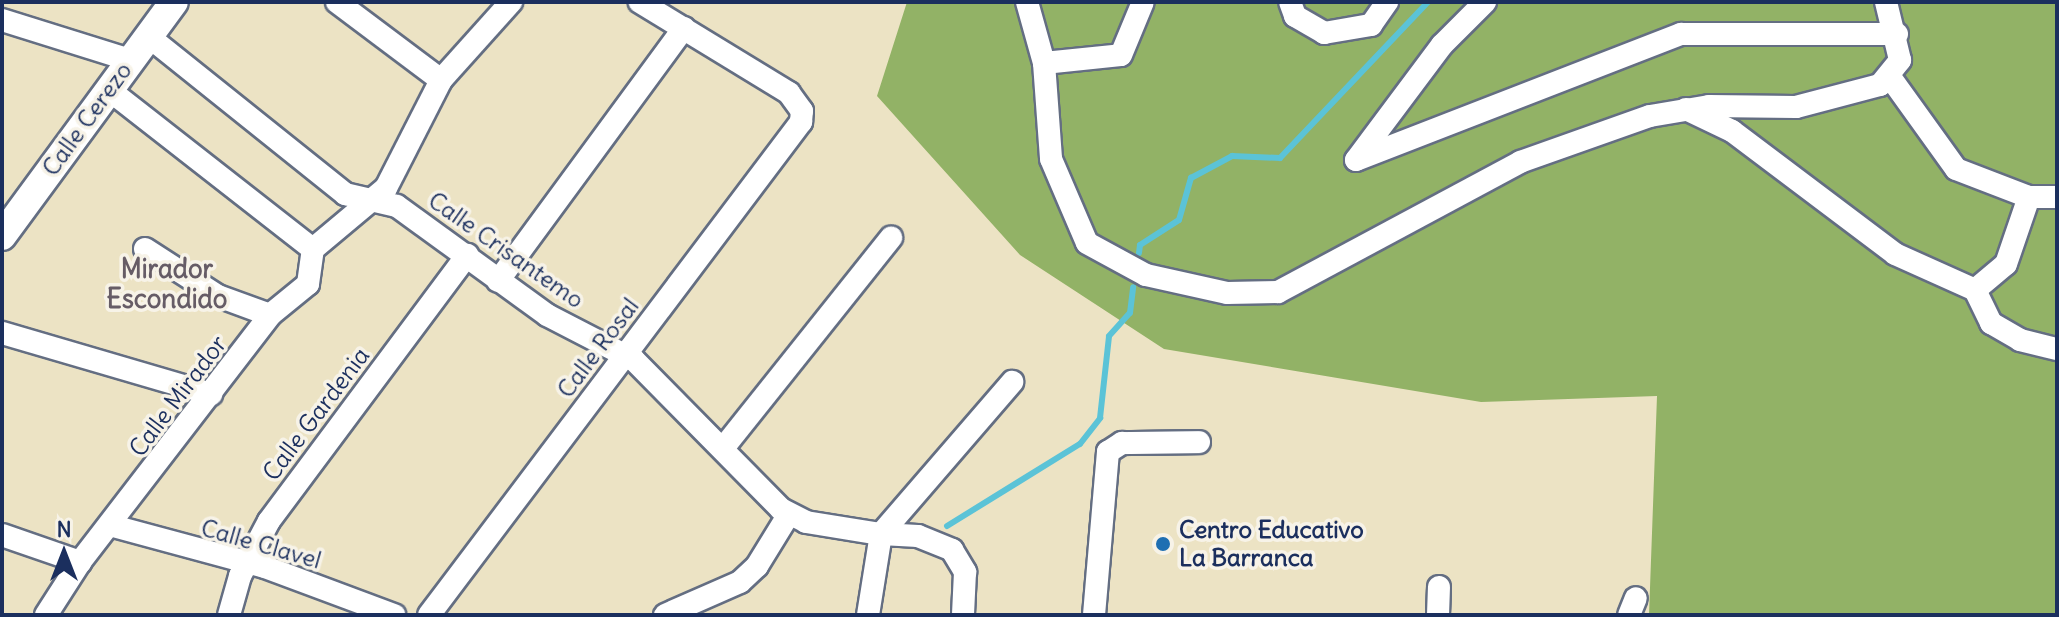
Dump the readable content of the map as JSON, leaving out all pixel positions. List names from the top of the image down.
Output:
{
  "streets": {
    "street": [
      "Calle Cerezo",
      "Calle Crisantemo",
      "Calle Rosal",
      "Calle Mirador",
      "Calle Gardenia",
      "Calle Clavel"
    ]
  },
  "crossings": [
    ["Calle Cerezo", "Calle Crisantemo"],
    ["Calle Crisantemo", "Calle Rosal"],
    ["Calle Crisantemo", "Calle Gardenia"],
    ["Calle Mirador", "Calle Clavel"],
    ["Calle Gardenia", "Calle Clavel"]
  ],
  "districts": ["Mirador Escondido"],
  "places": ["Centro Educativo La Barranca"],
  "north": "top"
}
